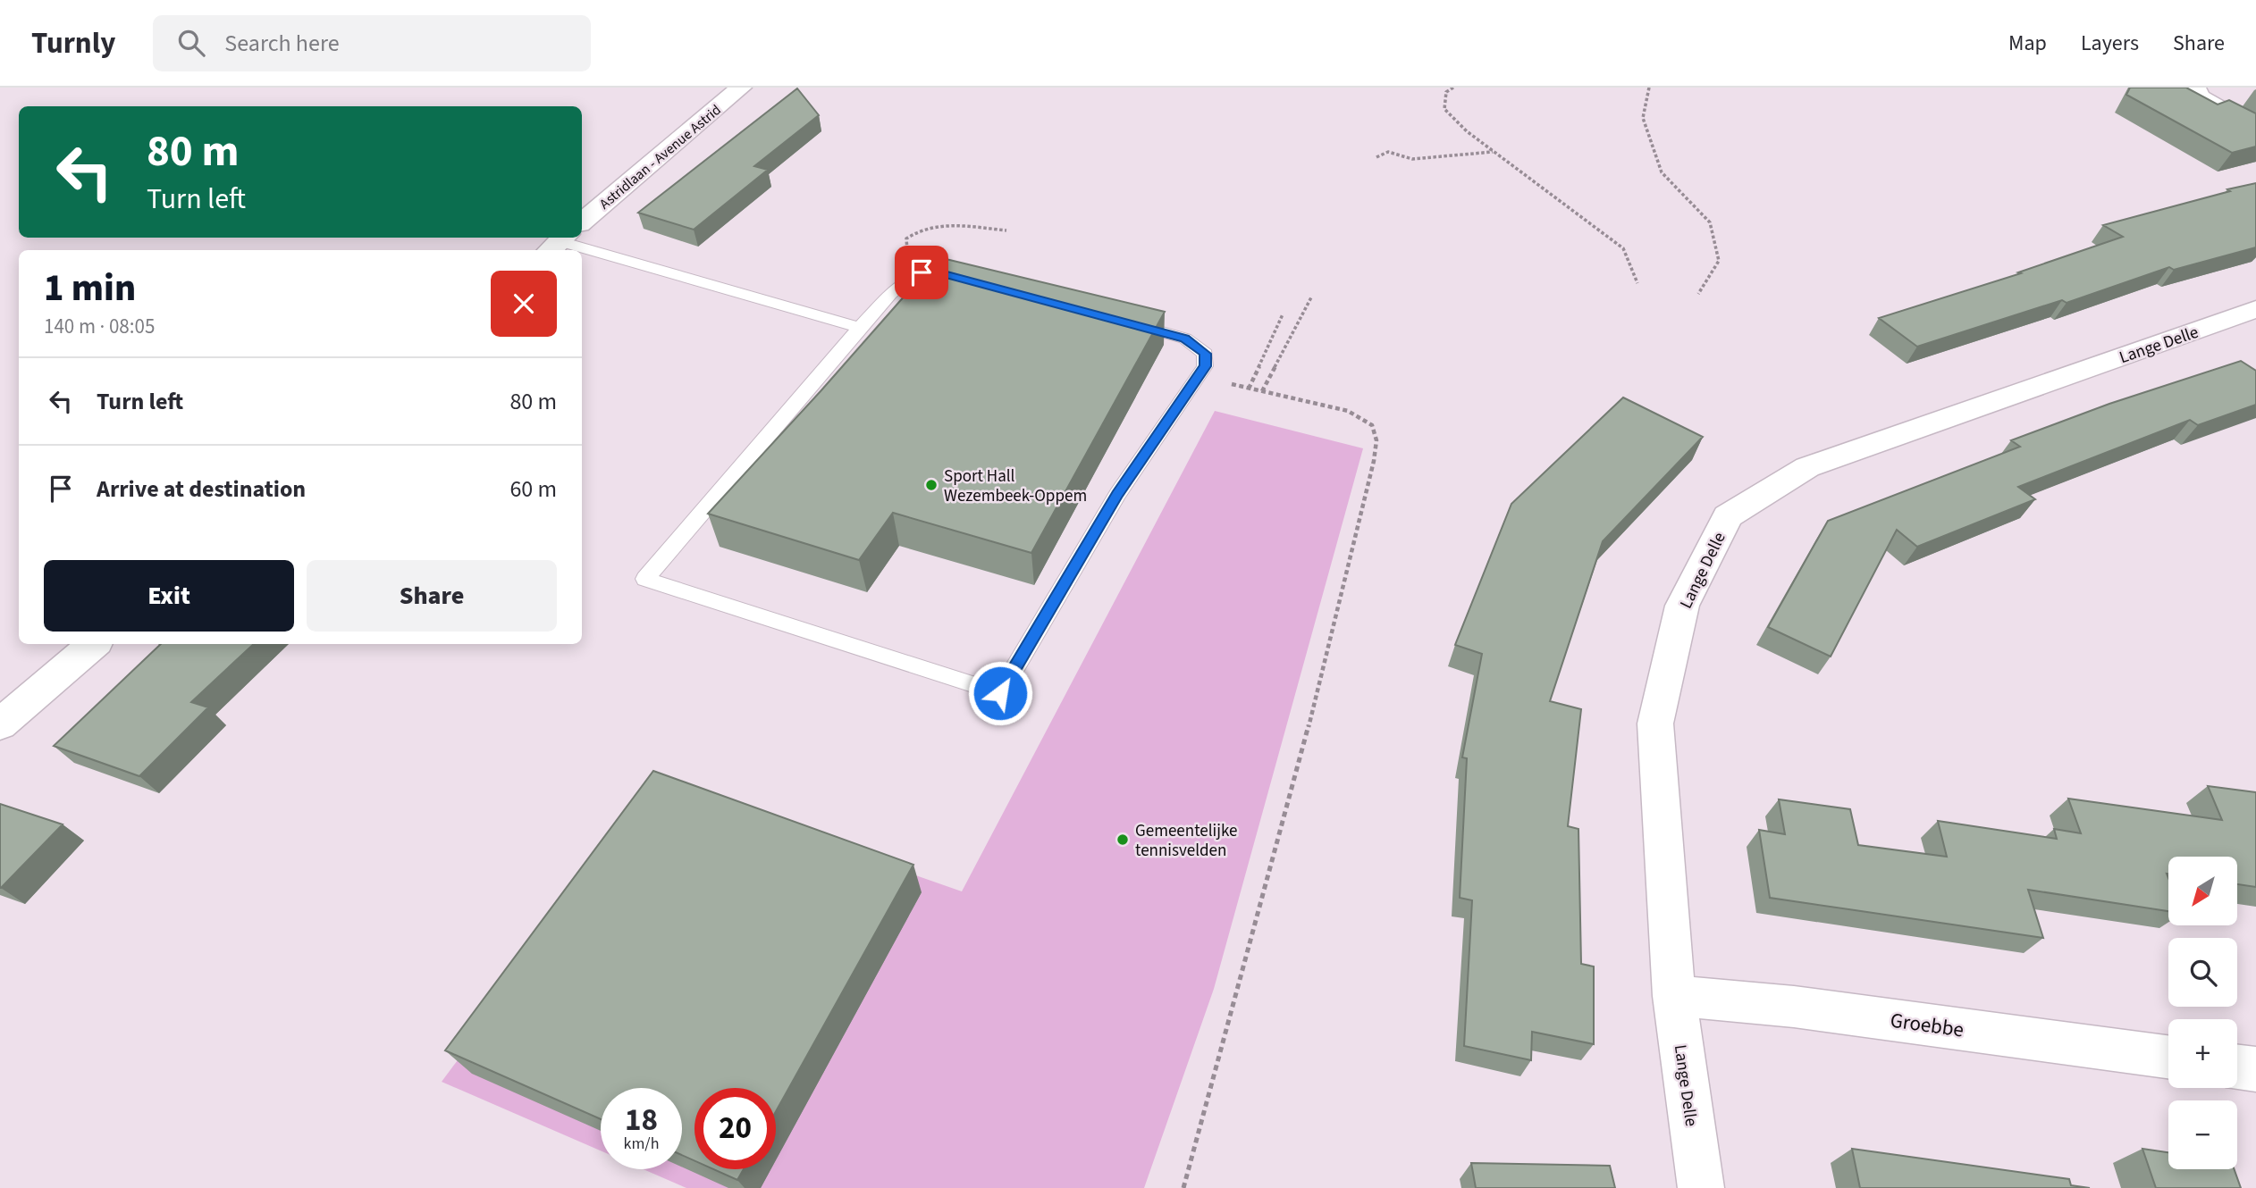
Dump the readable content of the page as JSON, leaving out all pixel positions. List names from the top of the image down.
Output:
{
  "streets": {
    "street": ["Astridlaan - Avenue Astrid", "Lange Delle", "Groebbe"]
  },
  "crossings": [
    ["Lange Delle", "Groebbe"]
  ],
  "places": ["Sport Hall Wezembeek-Oppem", "Gemeentelijke tennisvelden"],
  "north": "bottom left",
  "page": {
    "header": "Turnly",
    "search": "Search here",
    "nav": ["Map", "Layers", "Share"],
    "turn": ["80 m", "Turn left"],
    "heading": ["1 min", "140 m · 08:05"],
    "list": [
      {
        "name": "Turn left",
        "value": "80 m"
      },
      {
        "name": "Arrive at destination",
        "value": "60 m"
      }
    ],
    "buttons": ["Exit", "Share"],
    "map_buttons": ["+", "−"],
    "speed": "18 km/h",
    "limit": "20"
  }
}
